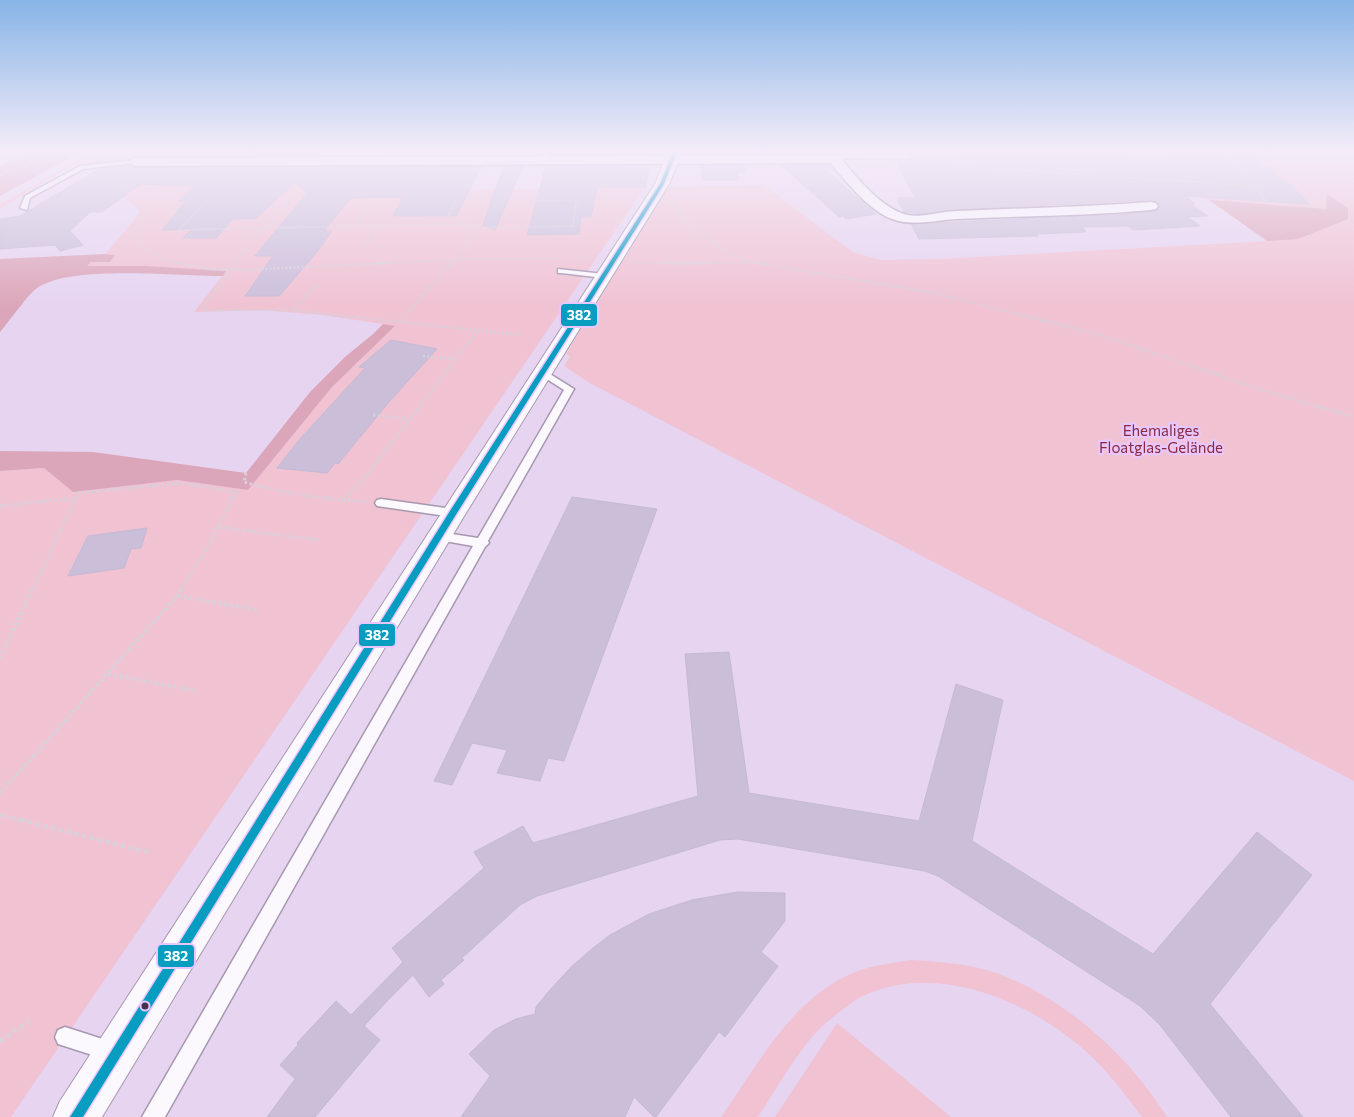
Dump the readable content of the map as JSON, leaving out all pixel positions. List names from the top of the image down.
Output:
{
  "parks": ["Ehemaliges Floatglas-Gelände"],
  "lines": ["transit line 382"]
}
